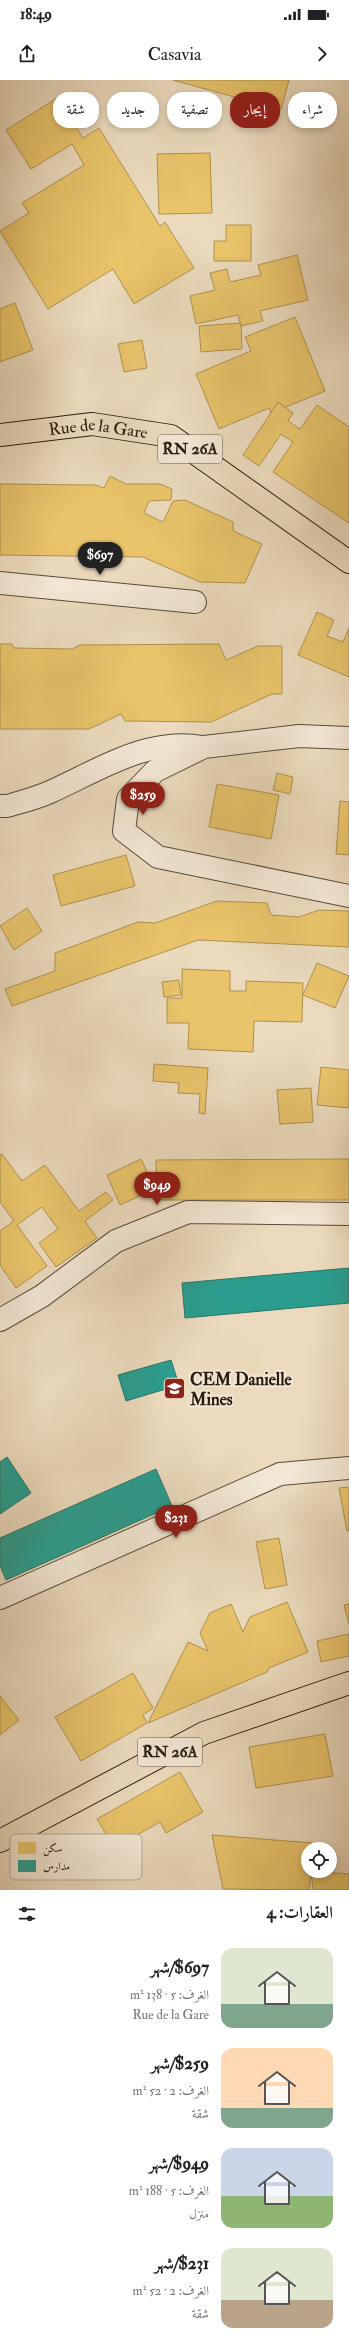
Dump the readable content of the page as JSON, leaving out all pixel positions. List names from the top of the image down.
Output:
{
  "streets": {
    "main road": ["Rue de la Gare", "RN 26A"]
  },
  "places": {
    "school or university": ["CEM Danielle Mines"]
  },
  "legend": ["سكن", "مدارس"],
  "page": {
    "status": "18:49",
    "header": "Casavia",
    "chip": [
      "شراء",
      "إيجار",
      "تصفية",
      "جديد",
      "شقة"
    ],
    "price": [
      "$697",
      "$259",
      "$949",
      "$231"
    ],
    "heading": "العقارات: 4",
    "list": [
      {
        "name": "$697/شهر",
        "note": "الغرف: 5 · 138 m² · Rue de la Gare"
      },
      {
        "name": "$259/شهر",
        "note": "الغرف: 2 · 52 m² · شقة"
      },
      {
        "name": "$949/شهر",
        "note": "الغرف: 5 · 188 m² · منزل"
      },
      {
        "name": "$231/شهر",
        "note": "الغرف: 2 · 52 m² · شقة"
      }
    ]
  }
}
